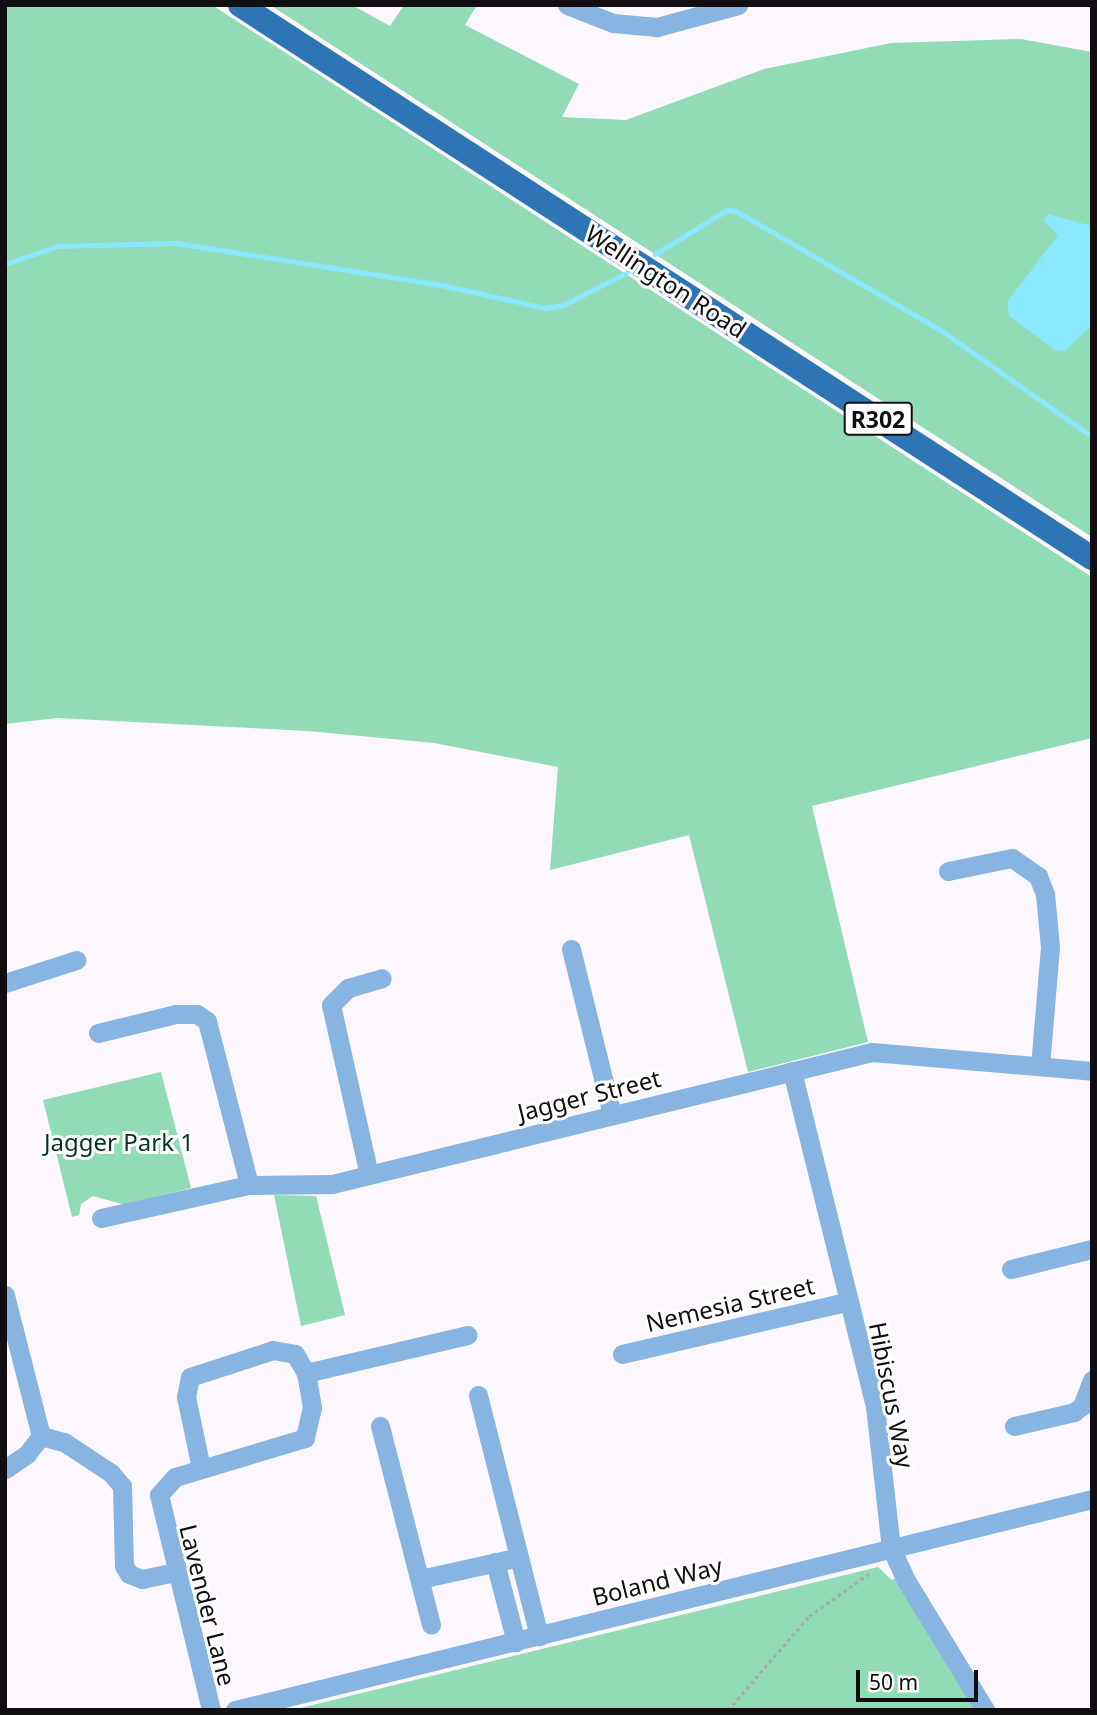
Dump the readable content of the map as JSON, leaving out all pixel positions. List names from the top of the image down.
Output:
{
  "streets": {
    "main road": ["Wellington Road", "R302"],
    "street": [
      "Jagger Street",
      "Nemesia Street",
      "Hibiscus Way",
      "Boland Way",
      "Lavender Lane"
    ]
  },
  "crossings": [
    ["Jagger Street", "Hibiscus Way"],
    ["Nemesia Street", "Hibiscus Way"],
    ["Hibiscus Way", "Boland Way"]
  ],
  "parks": ["Jagger Park 1"],
  "scale_bar": "50 m"
}
